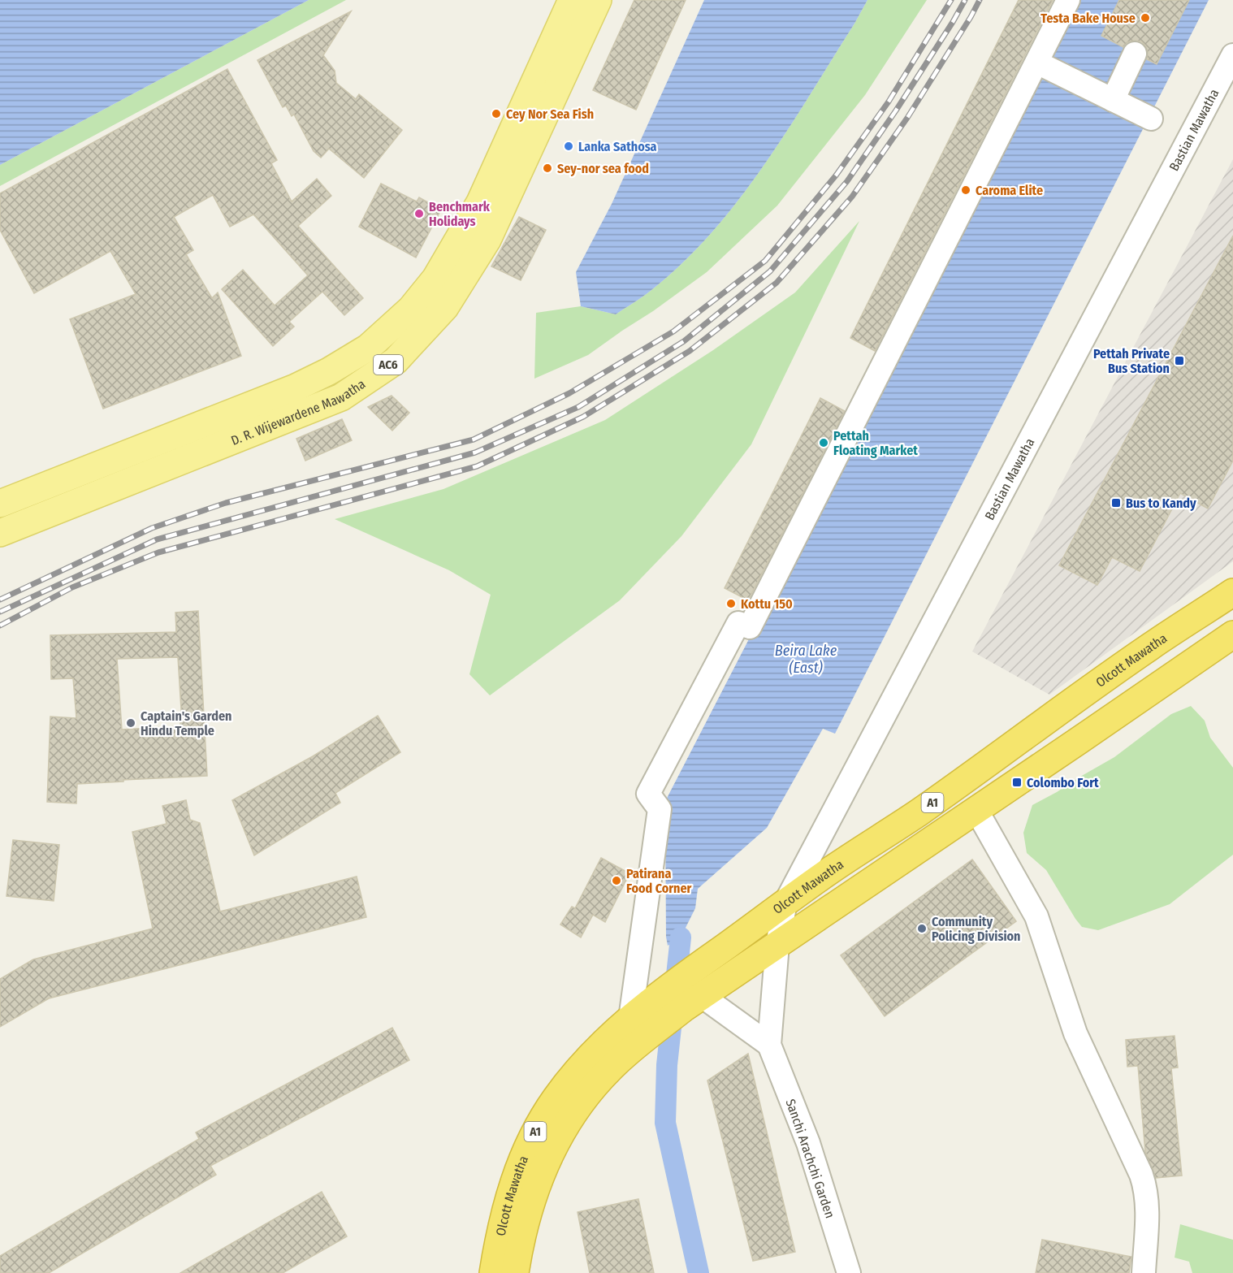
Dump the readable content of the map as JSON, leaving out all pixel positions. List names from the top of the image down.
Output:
{
  "streets": {
    "highway": ["Olcott Mawatha", "A1"],
    "main road": ["AC6", "D. R. Wijewardene Mawatha"],
    "street": ["Bastian Mawatha", "Sanchi Arachchi Garden"]
  },
  "crossings": [
    ["Bastian Mawatha", "Olcott Mawatha"],
    ["Bastian Mawatha", "Sanchi Arachchi Garden"],
    ["Olcott Mawatha", "Sanchi Arachchi Garden"]
  ],
  "water": ["Beira Lake (East)"],
  "places": {
    "other": [
      "Testa Bake House",
      "Cey Nor Sea Fish",
      "Lanka Sathosa",
      "Sey-nor sea food",
      "Caroma Elite",
      "Benchmark Holidays",
      "Pettah Floating Market",
      "Kottu 150",
      "Captain's Garden Hindu Temple",
      "Patirana Food Corner",
      "Community Policing Division"
    ],
    "transit": ["Pettah Private Bus Station", "Bus to Kandy", "Colombo Fort"]
  }
}
